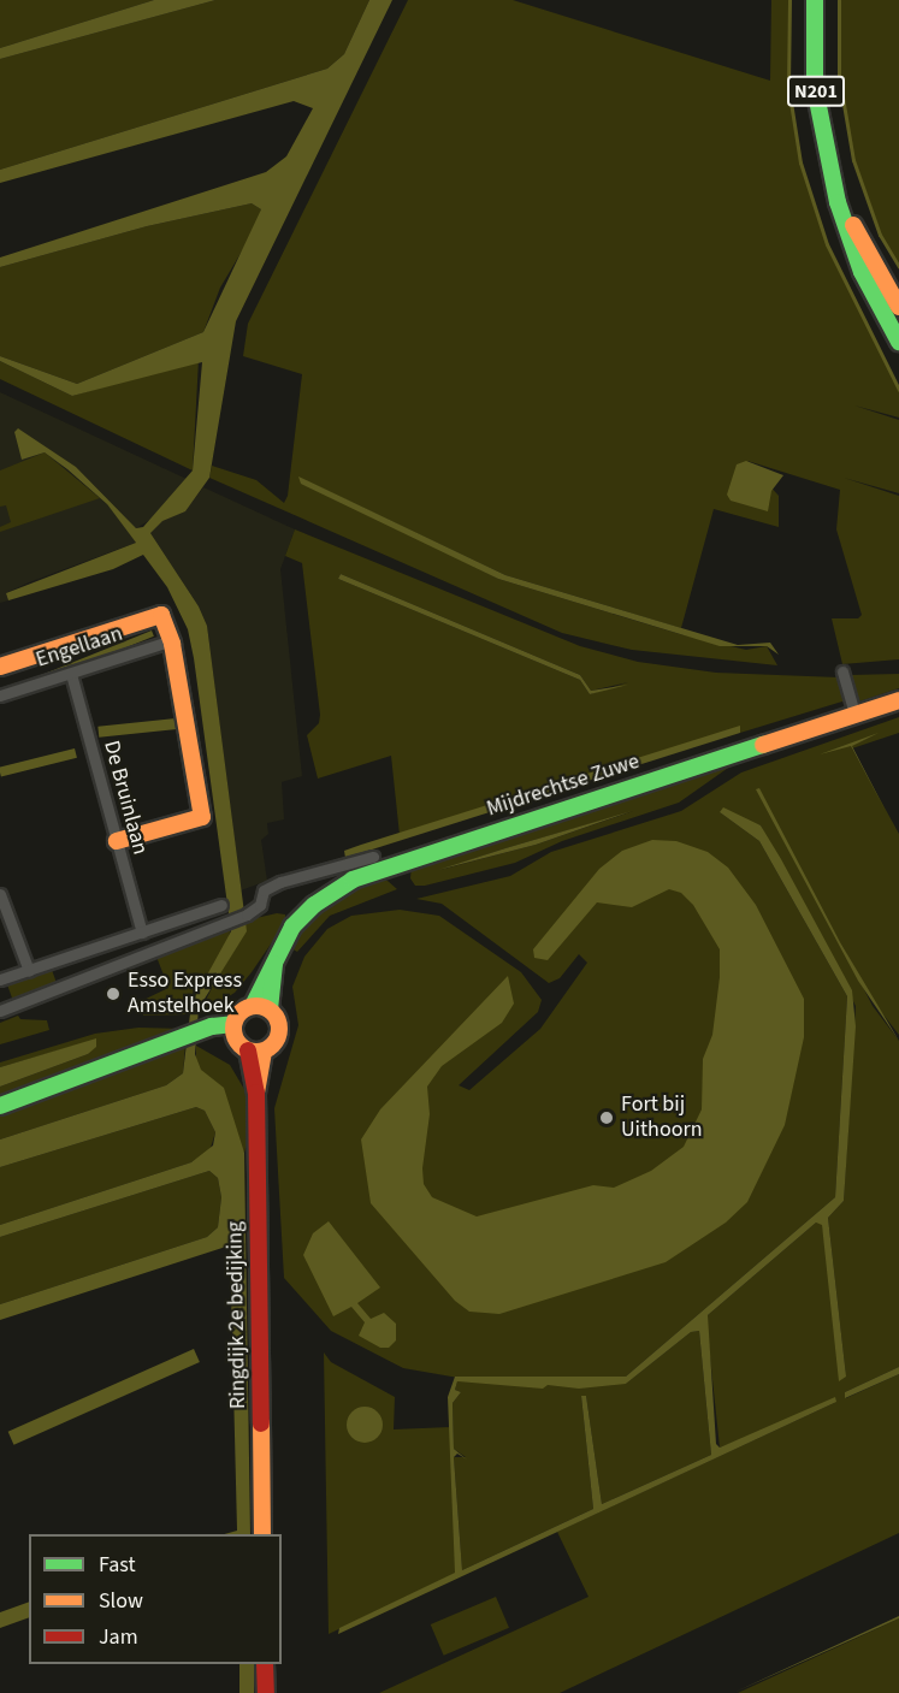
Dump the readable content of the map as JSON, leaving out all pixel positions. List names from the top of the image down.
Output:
{
  "streets": {
    "street": [
      "N201",
      "Engellaan",
      "Mijdrechtse Zuwe",
      "De Bruinlaan",
      "Ringdijk 2e bedijking"
    ]
  },
  "crossings": [
    ["Engellaan", "De Bruinlaan"],
    ["Mijdrechtse Zuwe", "Ringdijk 2e bedijking"]
  ],
  "places": ["Esso Express Amstelhoek", "Fort bij Uithoorn"],
  "legend": ["Fast", "Slow", "Jam"]
}
